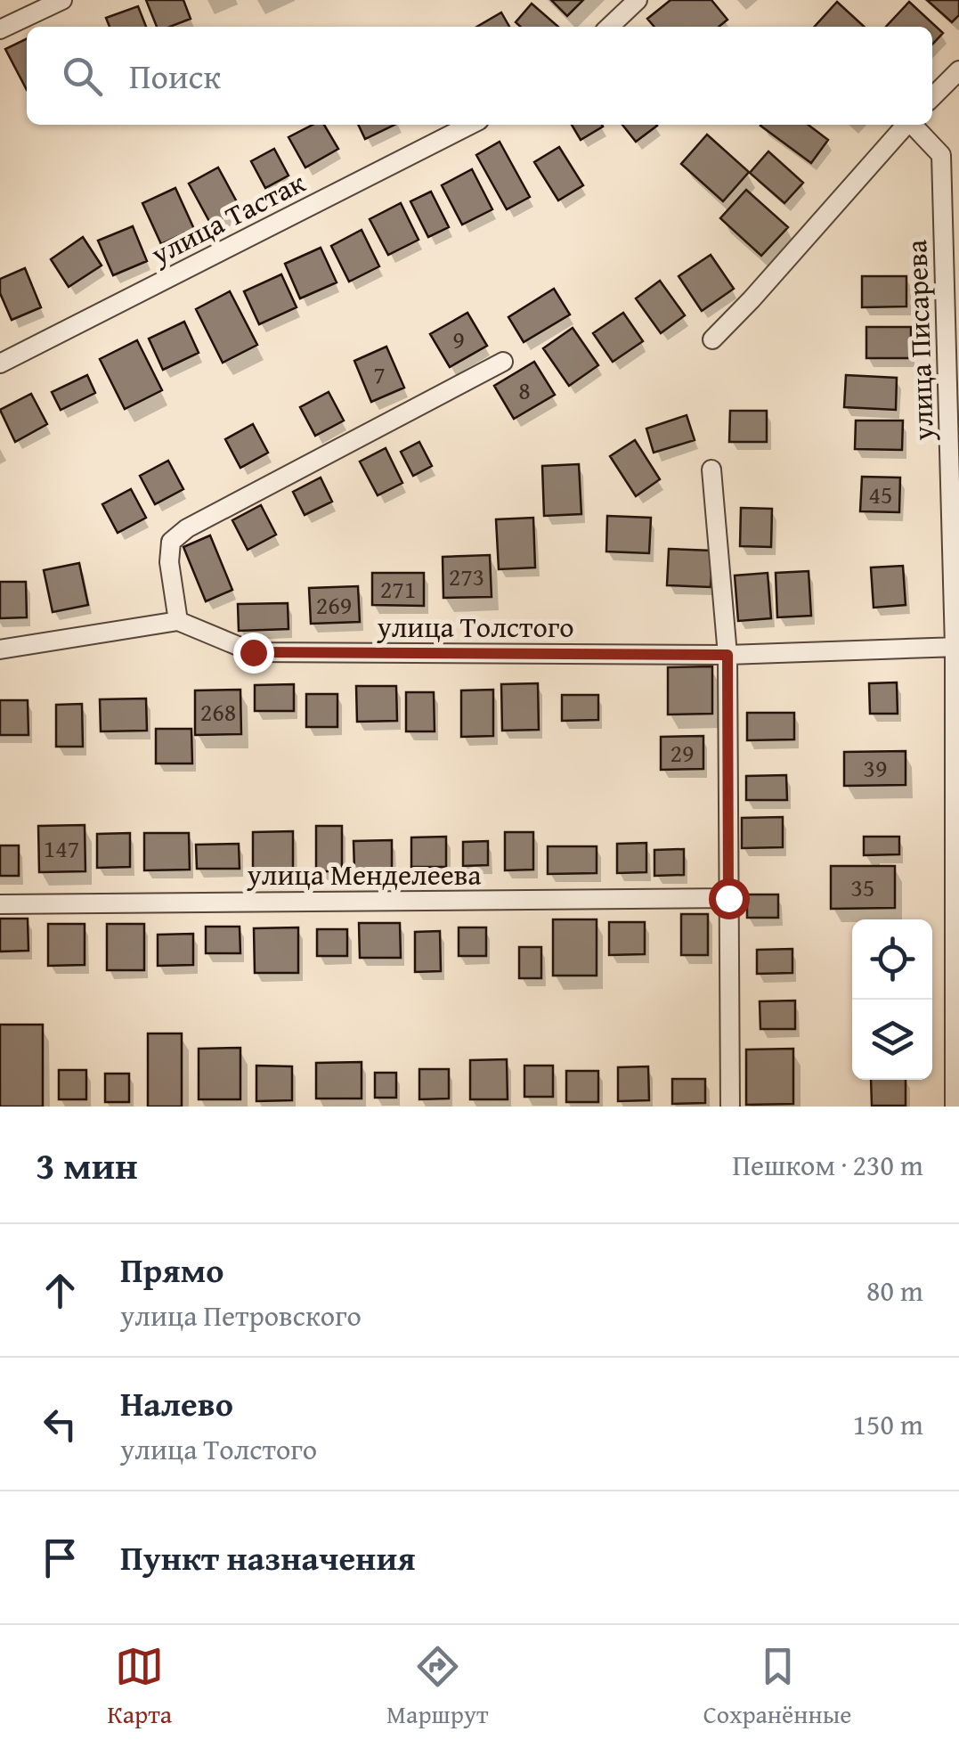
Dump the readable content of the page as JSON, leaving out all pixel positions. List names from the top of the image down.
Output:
{
  "streets": {
    "street": [
      "улица Тастак",
      "улица Писарева",
      "улица Толстого",
      "улица Менделеева"
    ]
  },
  "crossings": [
    ["улица Писарева", "улица Толстого"]
  ],
  "house_numbers": [
    "9",
    "7",
    "8",
    "45",
    "273",
    "271",
    "269",
    "268",
    "29",
    "39",
    "147",
    "35"
  ],
  "page": {
    "search": "Поиск",
    "heading": ["3 мин", "Пешком · 230 m"],
    "list": [
      ["Прямо", "улица Петровского", "80 m"],
      ["Налево", "улица Толстого", "150 m"],
      "Пункт назначения"
    ],
    "nav": ["Карта", "Маршрут", "Сохранённые"]
  }
}
